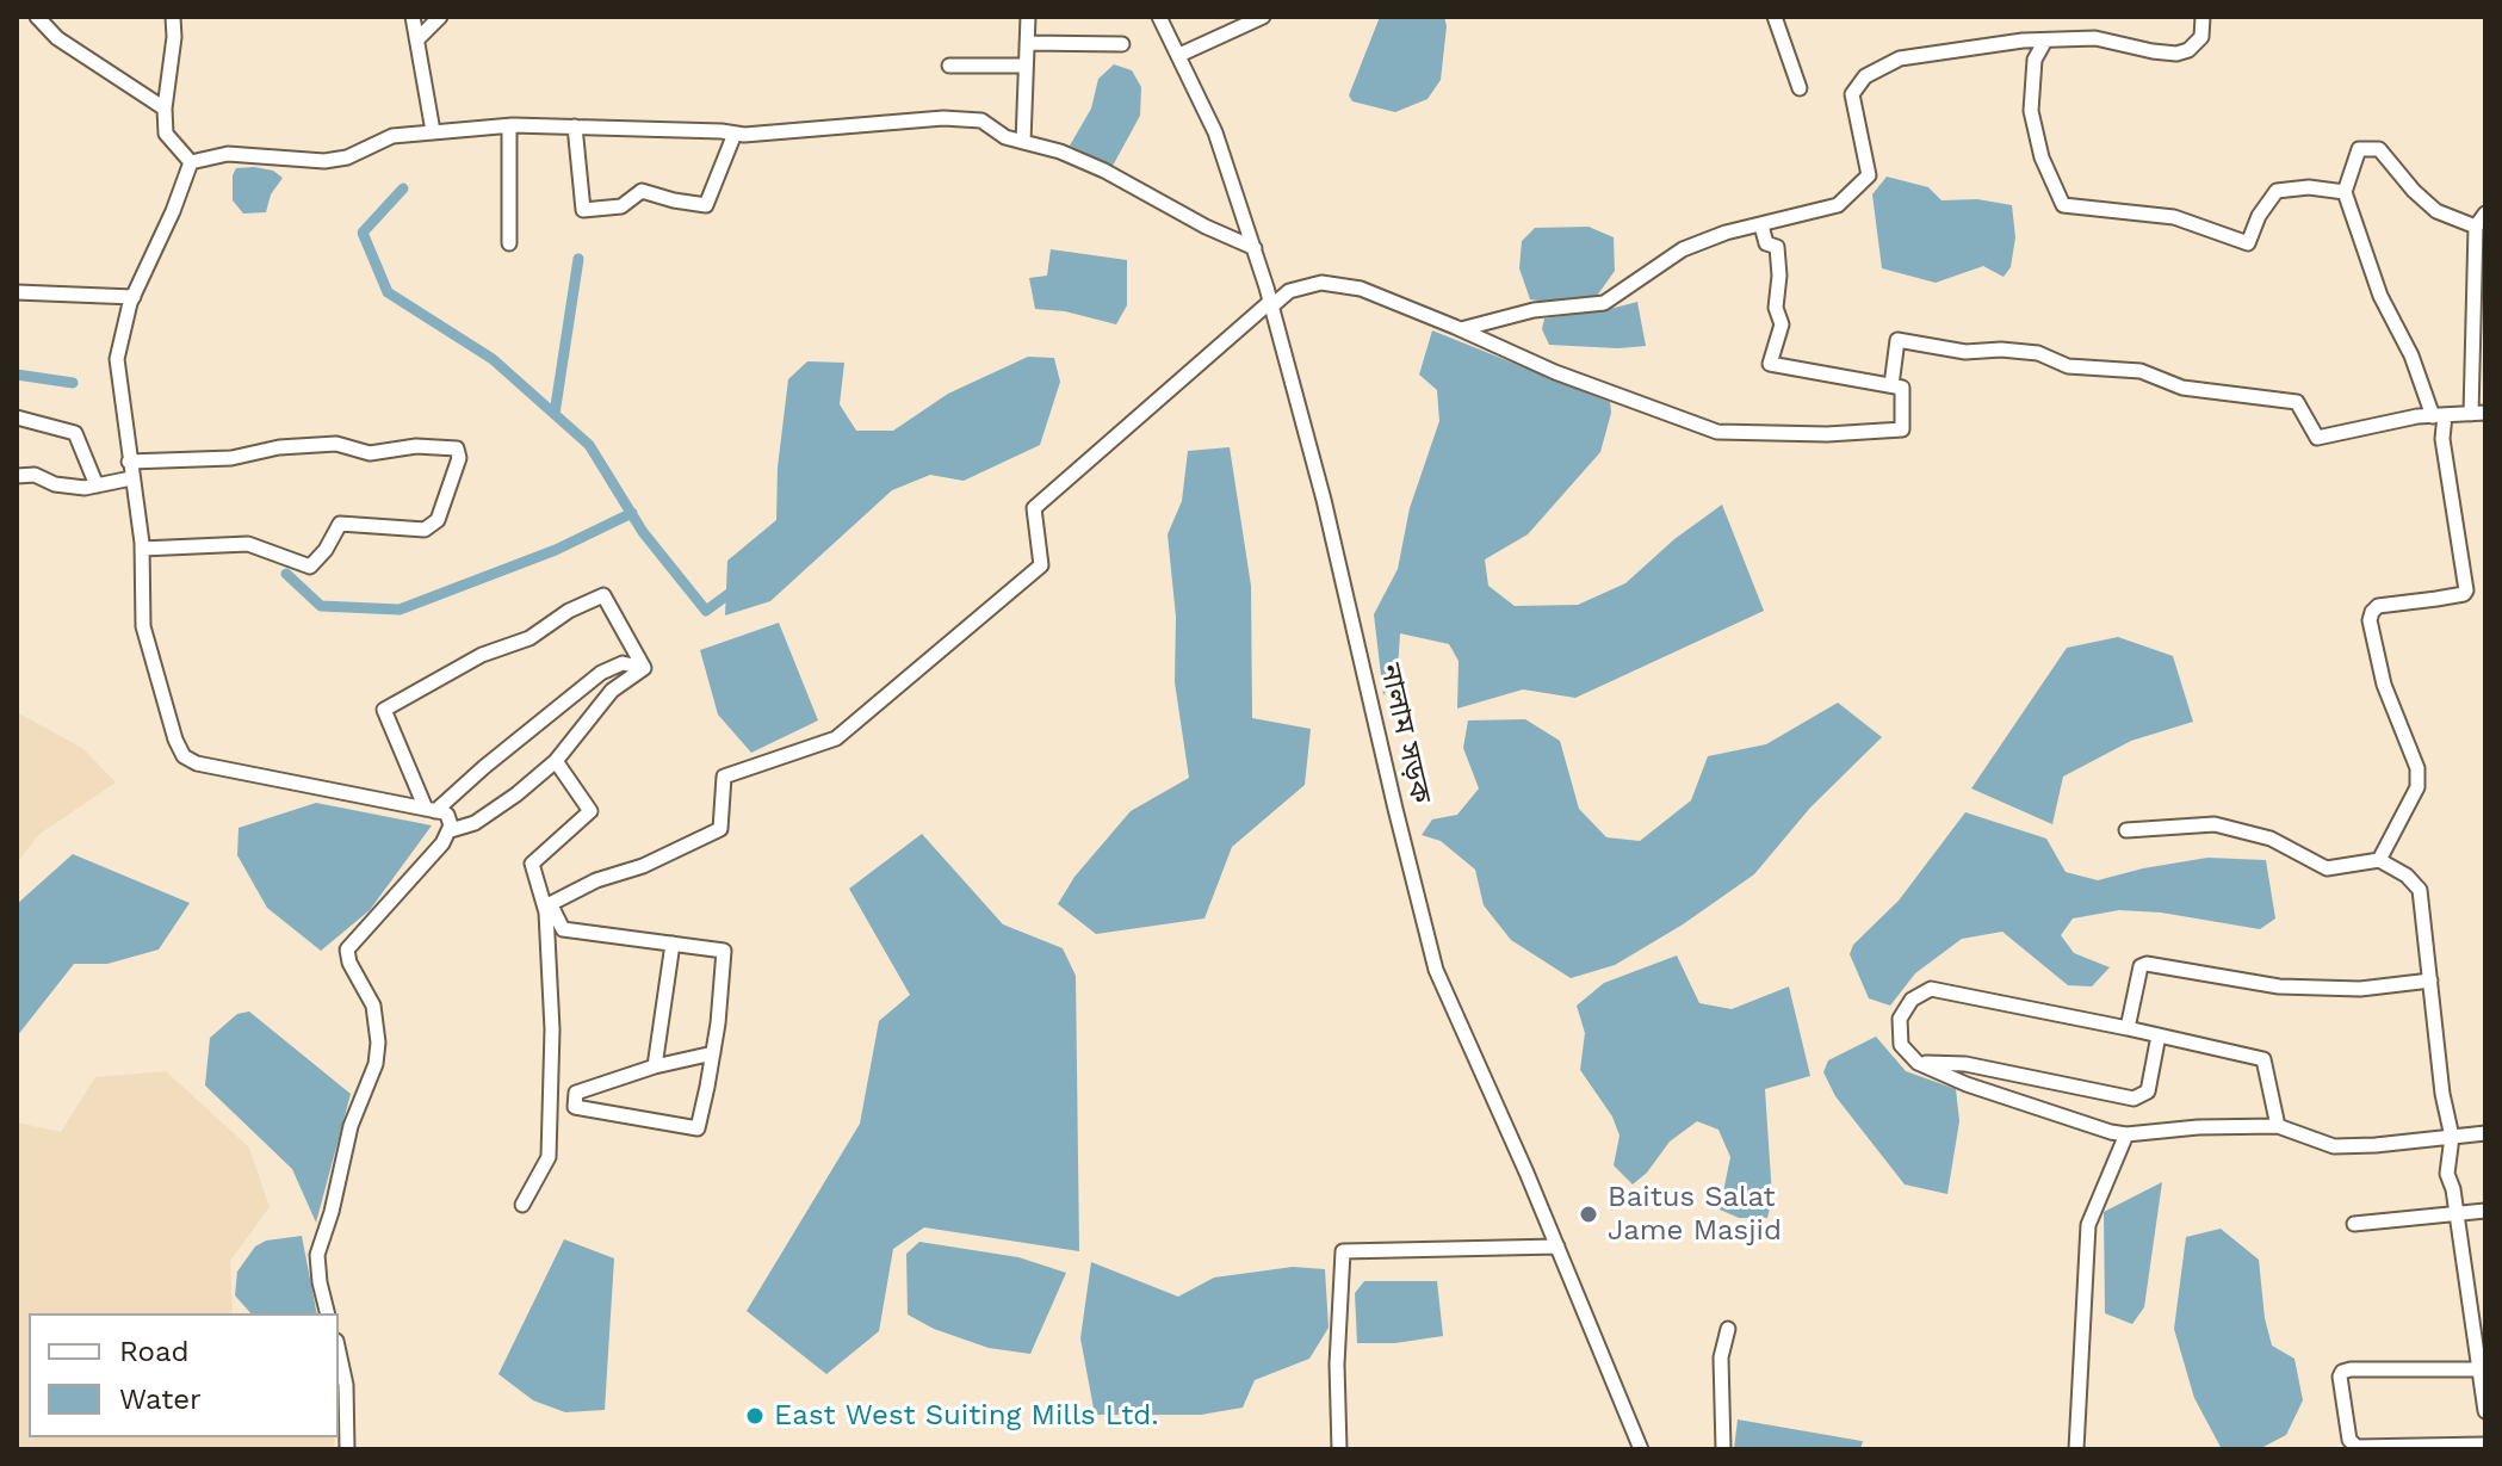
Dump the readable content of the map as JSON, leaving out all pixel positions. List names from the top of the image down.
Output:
{
  "streets": {
    "street": ["নালাম সড়ক"]
  },
  "places": ["Baitus Salat Jame Masjid", "East West Suiting Mills Ltd."],
  "legend": ["Road", "Water"]
}
